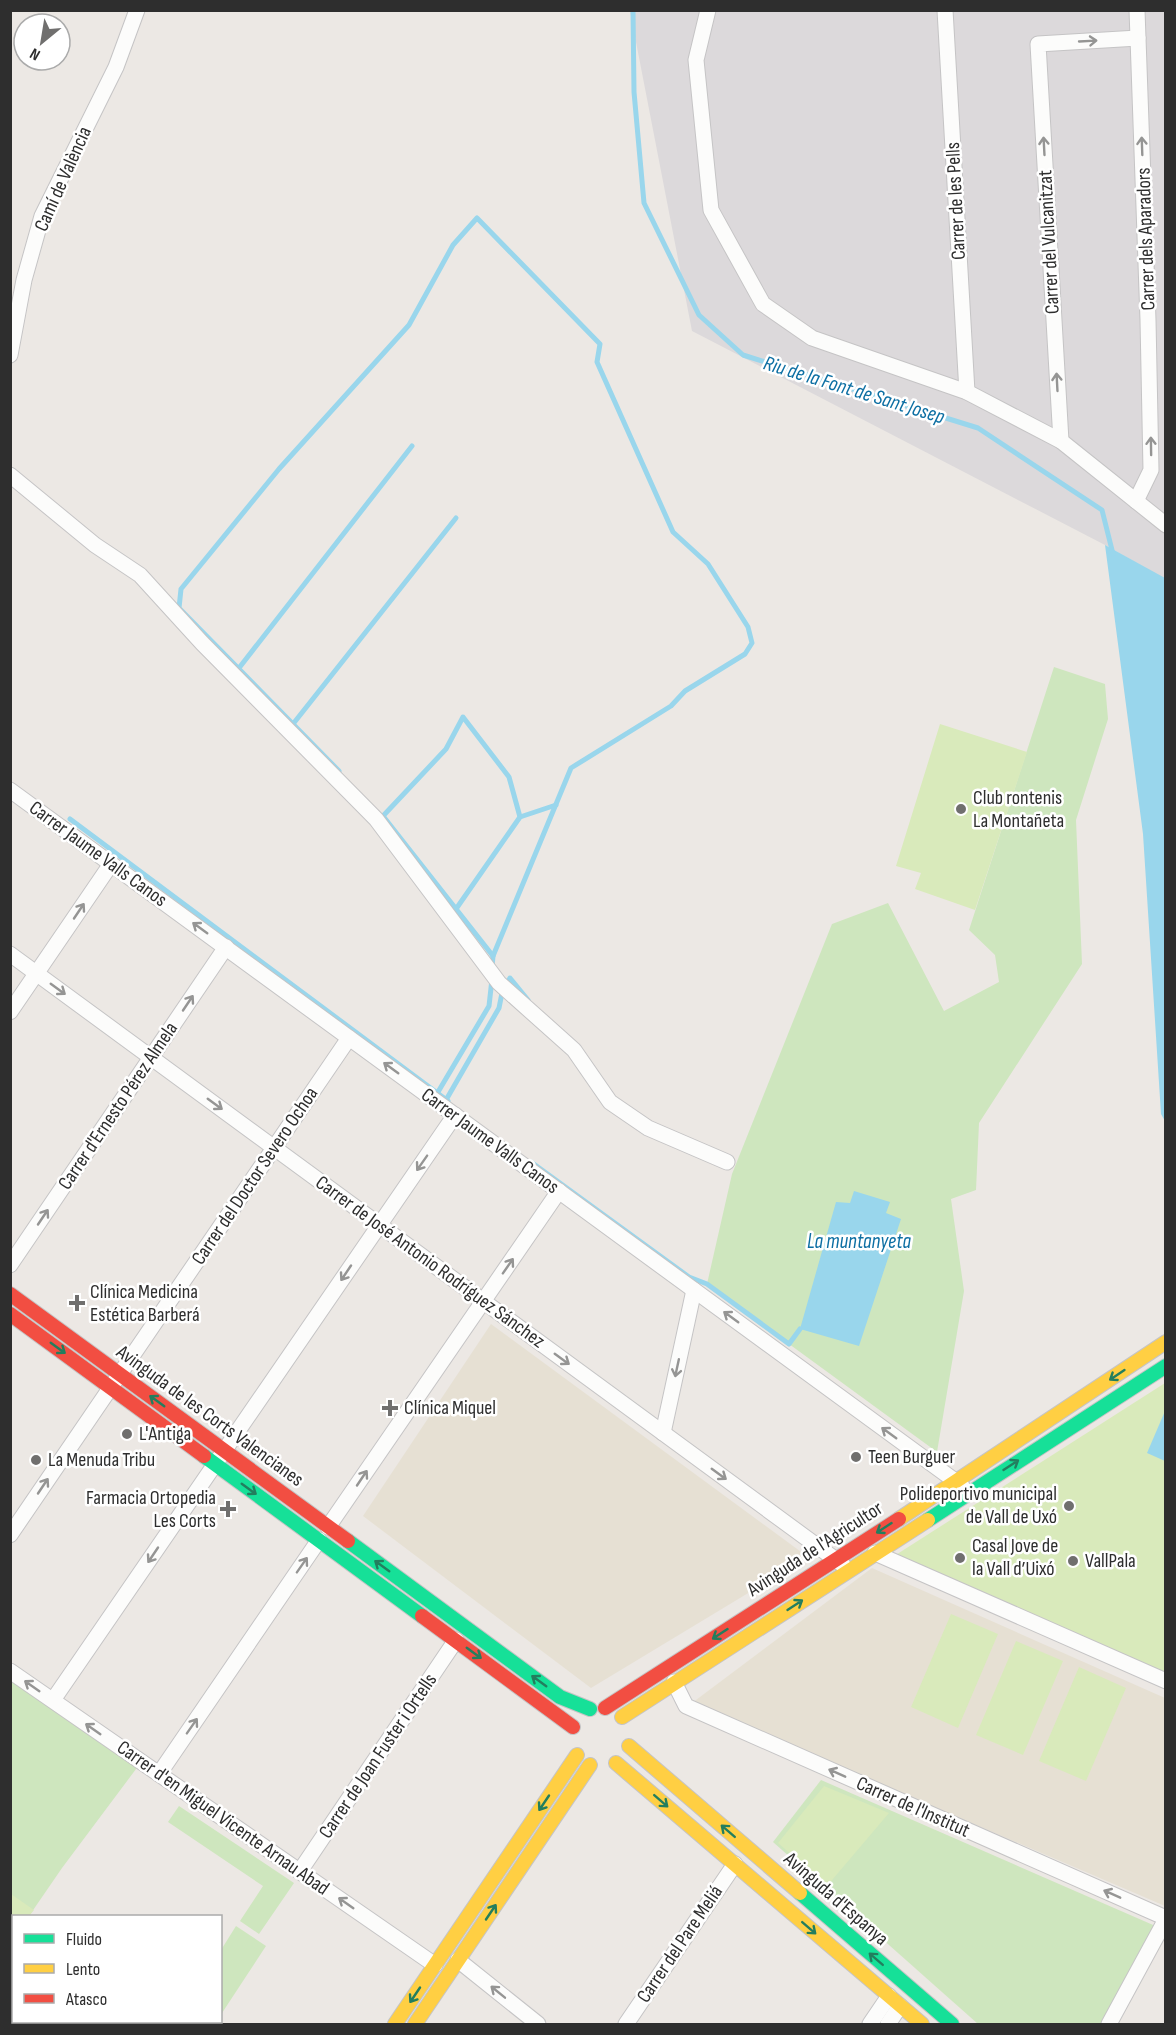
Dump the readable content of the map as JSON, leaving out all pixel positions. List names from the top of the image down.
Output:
{
  "streets": {
    "street": [
      "Camí de València",
      "Carrer de les Pells",
      "Carrer dels Aparadors",
      "Carrer del Vulcanitzat",
      "Carrer Jaume Valls Canos",
      "Carrer d'Ernesto Pérez Almela",
      "Carrer del Doctor Severo Ochoa",
      "Carrer de José Antonio Rodríguez Sánchez",
      "Avinguda de les Corts Valencianes",
      "Avinguda de l'Agricultor",
      "Carrer de Joan Fuster i Ortells",
      "Carrer de l'Institut",
      "Carrer d'en Miguel Vicente Arnau Abad",
      "Avinguda d'Espanya",
      "Carrer del Pare Meliá"
    ]
  },
  "crossings": [
    ["Carrer dels Aparadors", "Carrer del Vulcanitzat"],
    ["Carrer Jaume Valls Canos", "Carrer d'Ernesto Pérez Almela"],
    ["Carrer Jaume Valls Canos", "Carrer del Doctor Severo Ochoa"],
    ["Carrer Jaume Valls Canos", "Avinguda de l'Agricultor"],
    ["Carrer d'Ernesto Pérez Almela", "Carrer de José Antonio Rodríguez Sánchez"],
    ["Carrer del Doctor Severo Ochoa", "Carrer de José Antonio Rodríguez Sánchez"],
    ["Carrer del Doctor Severo Ochoa", "Avinguda de les Corts Valencianes"],
    ["Carrer de José Antonio Rodríguez Sánchez", "Avinguda de l'Agricultor"],
    ["Avinguda de les Corts Valencianes", "Avinguda de l'Agricultor"],
    ["Avinguda de les Corts Valencianes", "Carrer de Joan Fuster i Ortells"],
    ["Avinguda de les Corts Valencianes", "Avinguda d'Espanya"],
    ["Avinguda de l'Agricultor", "Carrer de l'Institut"],
    ["Avinguda de l'Agricultor", "Avinguda d'Espanya"],
    ["Carrer de Joan Fuster i Ortells", "Carrer d'en Miguel Vicente Arnau Abad"],
    ["Avinguda d'Espanya", "Carrer del Pare Meliá"]
  ],
  "one_way": [
    "Carrer dels Aparadors",
    "Carrer del Vulcanitzat",
    "Carrer Jaume Valls Canos",
    "Carrer d'Ernesto Pérez Almela",
    "Carrer de José Antonio Rodríguez Sánchez",
    "Carrer de l'Institut",
    "Carrer d'en Miguel Vicente Arnau Abad"
  ],
  "water": ["Riu de la Font de Sant Josep", "La muntanyeta"],
  "places": {
    "other": [
      "Club rontenis La Montañeta",
      "L'Antiga",
      "Teen Burguer",
      "La Menuda Tribu",
      "Polideportivo municipal de Vall de Uxó",
      "Casal Jove de la Vall d’Uixó",
      "VallPala"
    ],
    "health": ["Clínica Medicina Estética Barberá", "Clínica Miquel", "Farmacia Ortopedia Les Corts"]
  },
  "legend": ["Fluido", "Lento", "Atasco"],
  "north": "bottom left"
}
